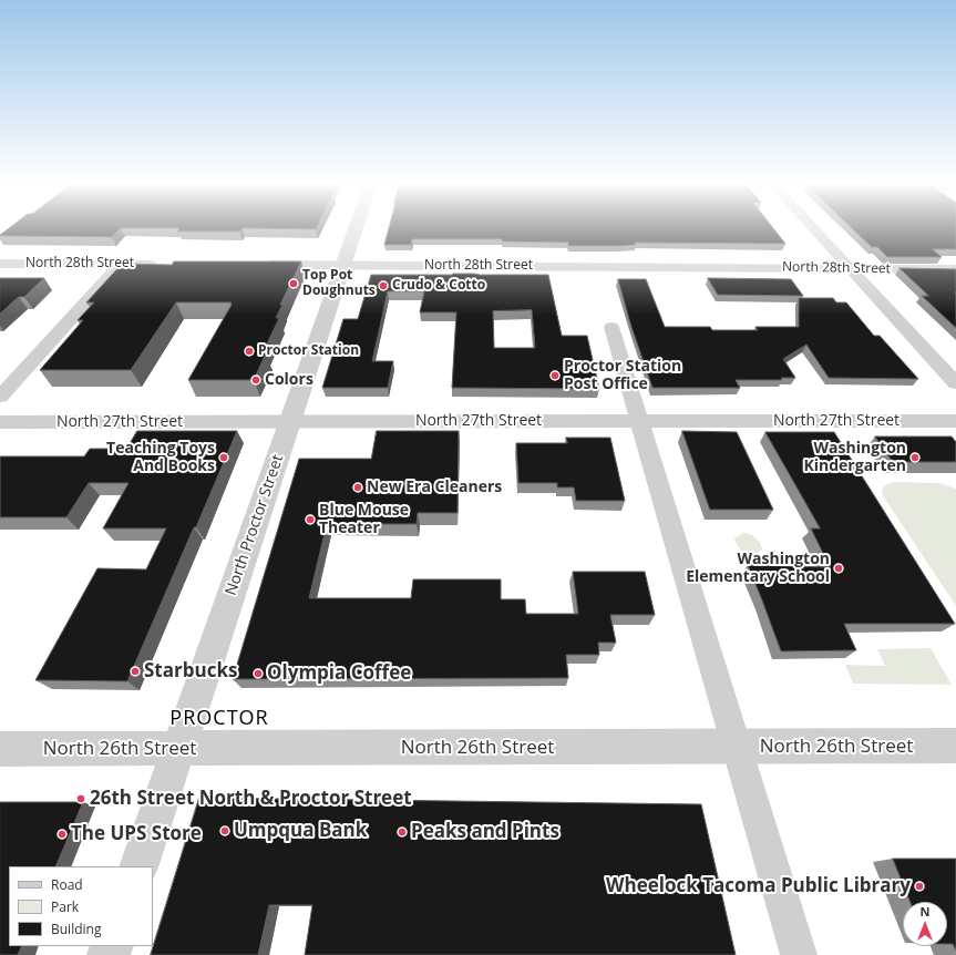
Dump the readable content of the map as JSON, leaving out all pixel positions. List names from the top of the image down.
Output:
{
  "streets": {
    "street": [
      "North 28th Street",
      "North 27th Street",
      "North Proctor Street",
      "North 26th Street"
    ]
  },
  "crossings": [
    ["North 28th Street", "North Proctor Street"],
    ["North 27th Street", "North Proctor Street"],
    ["North Proctor Street", "North 26th Street"]
  ],
  "districts": ["PROCTOR"],
  "places": [
    "Top Pot Doughnuts",
    "Crudo & Cotto",
    "Proctor Station",
    "Proctor Station Post Office",
    "Colors",
    "Teaching Toys And Books",
    "Washington Kindergarten",
    "New Era Cleaners",
    "Blue Mouse Theater",
    "Washington Elementary School",
    "Starbucks",
    "Olympia Coffee",
    "26th Street North & Proctor Street",
    "Umpqua Bank",
    "Peaks and Pints",
    "The UPS Store",
    "Wheelock Tacoma Public Library"
  ],
  "legend": ["Road", "Park", "Building"],
  "north": "top"
}
